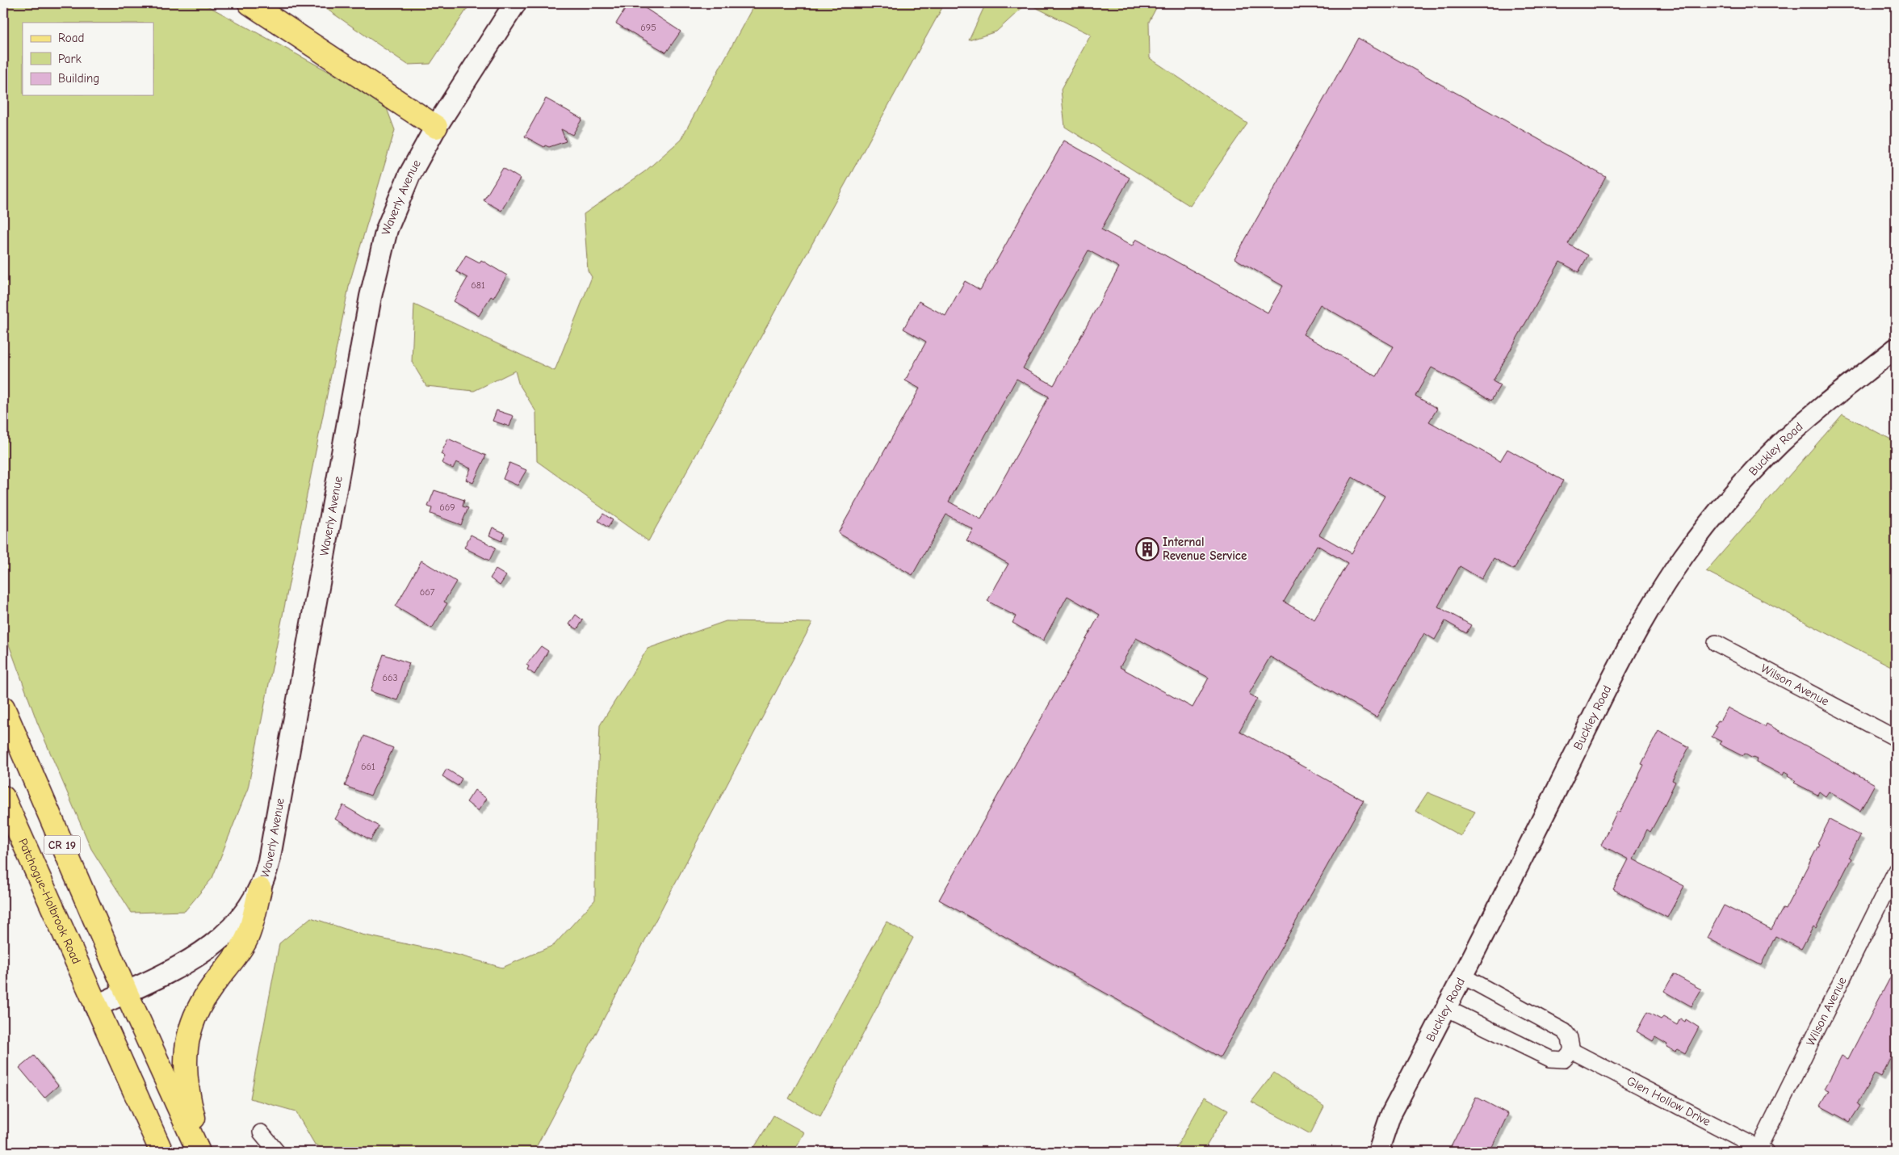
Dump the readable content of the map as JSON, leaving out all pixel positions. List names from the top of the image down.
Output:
{
  "streets": {
    "main road": ["Waverly Avenue", "CR 19", "Patchogue-Holbrook Road"],
    "street": ["Buckley Road", "Wilson Avenue", "Glen Hollow Drive"]
  },
  "crossings": [
    ["Waverly Avenue", "CR 19"],
    ["Waverly Avenue", "Patchogue-Holbrook Road"],
    ["Wilson Avenue", "Glen Hollow Drive"],
    ["CR 19", "Patchogue-Holbrook Road"]
  ],
  "places": {
    "building": ["Internal Revenue Service"]
  },
  "house_numbers": [
    "695",
    "681",
    "669",
    "667",
    "663",
    "661"
  ],
  "legend": ["Road", "Park", "Building"]
}
